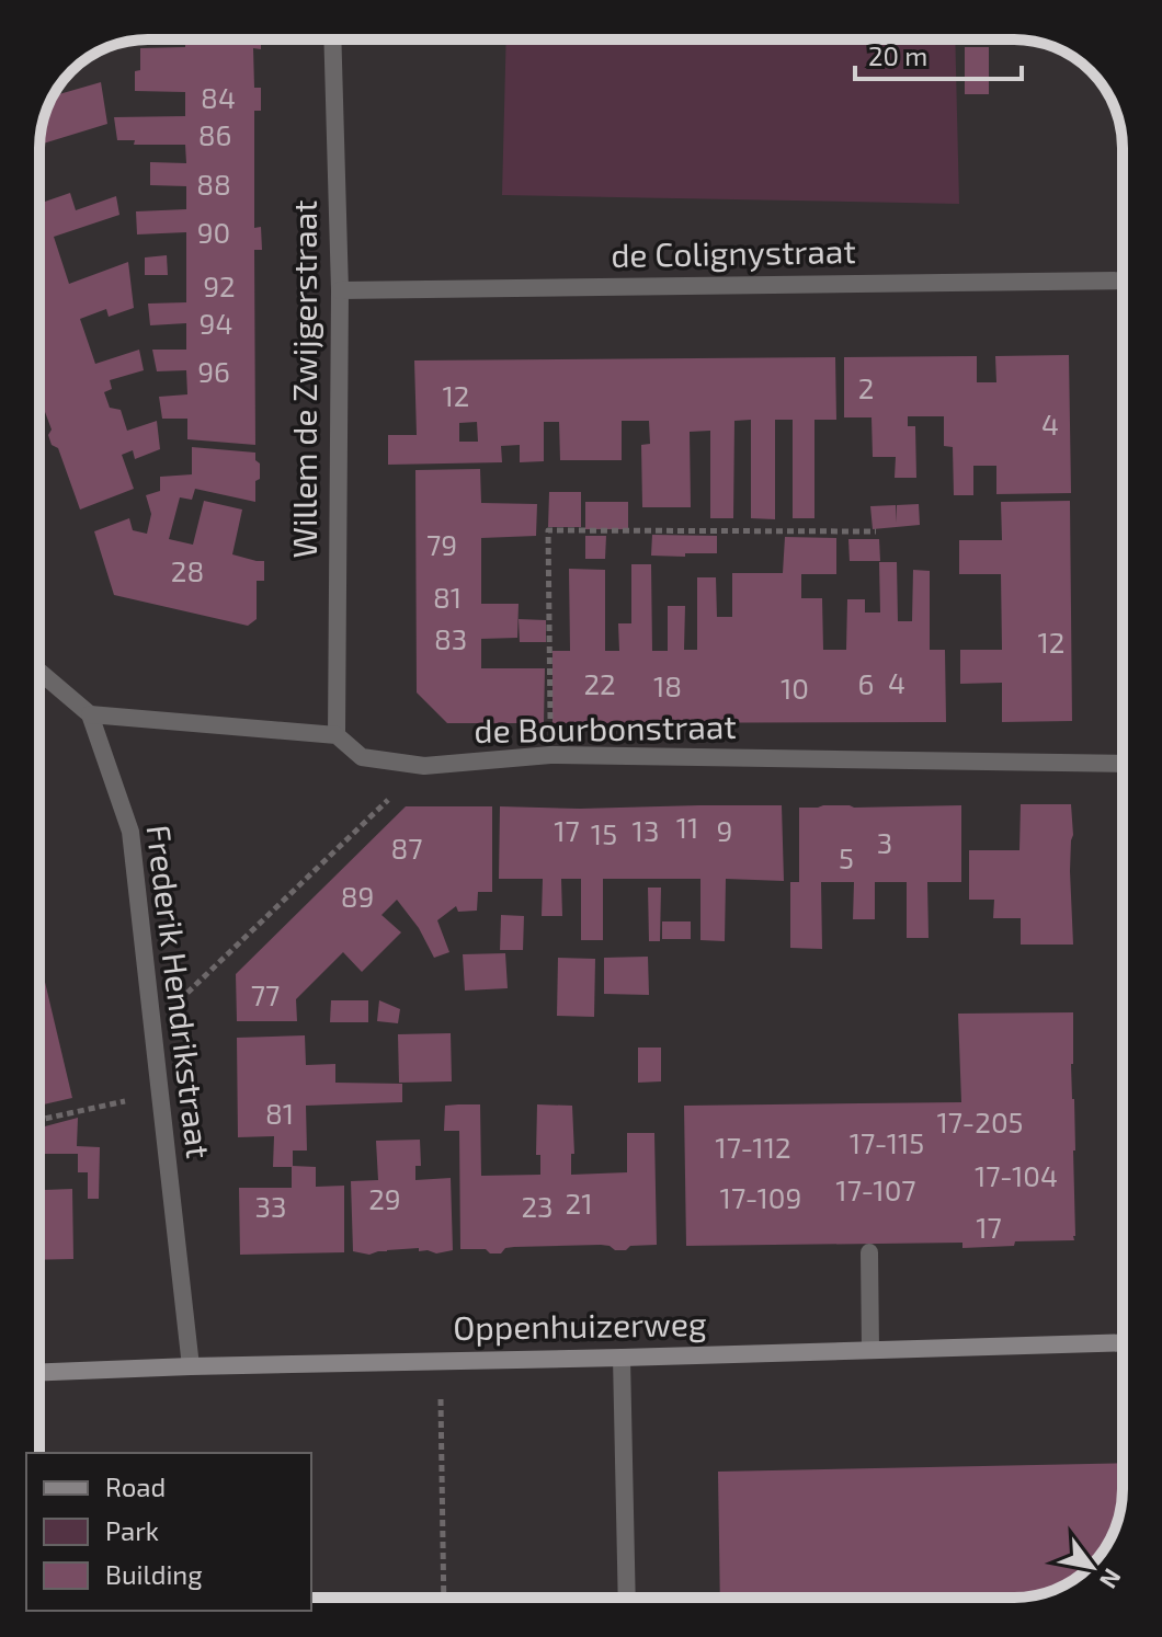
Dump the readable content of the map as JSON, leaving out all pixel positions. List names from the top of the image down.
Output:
{
  "streets": {
    "main road": ["Oppenhuizerweg"],
    "street": [
      "de Colignystraat",
      "Willem de Zwijgerstraat",
      "de Bourbonstraat",
      "Frederik Hendrikstraat"
    ]
  },
  "crossings": [
    ["de Colignystraat", "Willem de Zwijgerstraat"],
    ["Willem de Zwijgerstraat", "de Bourbonstraat"],
    ["de Bourbonstraat", "Frederik Hendrikstraat"],
    ["Frederik Hendrikstraat", "Oppenhuizerweg"]
  ],
  "house_numbers": [
    "84",
    "86",
    "88",
    "90",
    "92",
    "94",
    "96",
    "2",
    "12",
    "4",
    "79",
    "28",
    "81",
    "83",
    "12",
    "4",
    "22",
    "6",
    "18",
    "10",
    "11",
    "17",
    "13",
    "9",
    "15",
    "3",
    "87",
    "5",
    "89",
    "77",
    "81",
    "17-205",
    "17-115",
    "17-112",
    "17-104",
    "17-107",
    "17-109",
    "29",
    "21",
    "33",
    "23",
    "17"
  ],
  "legend": ["Road", "Park", "Building"],
  "scale_bar": "20 m",
  "north": "bottom right"
}
